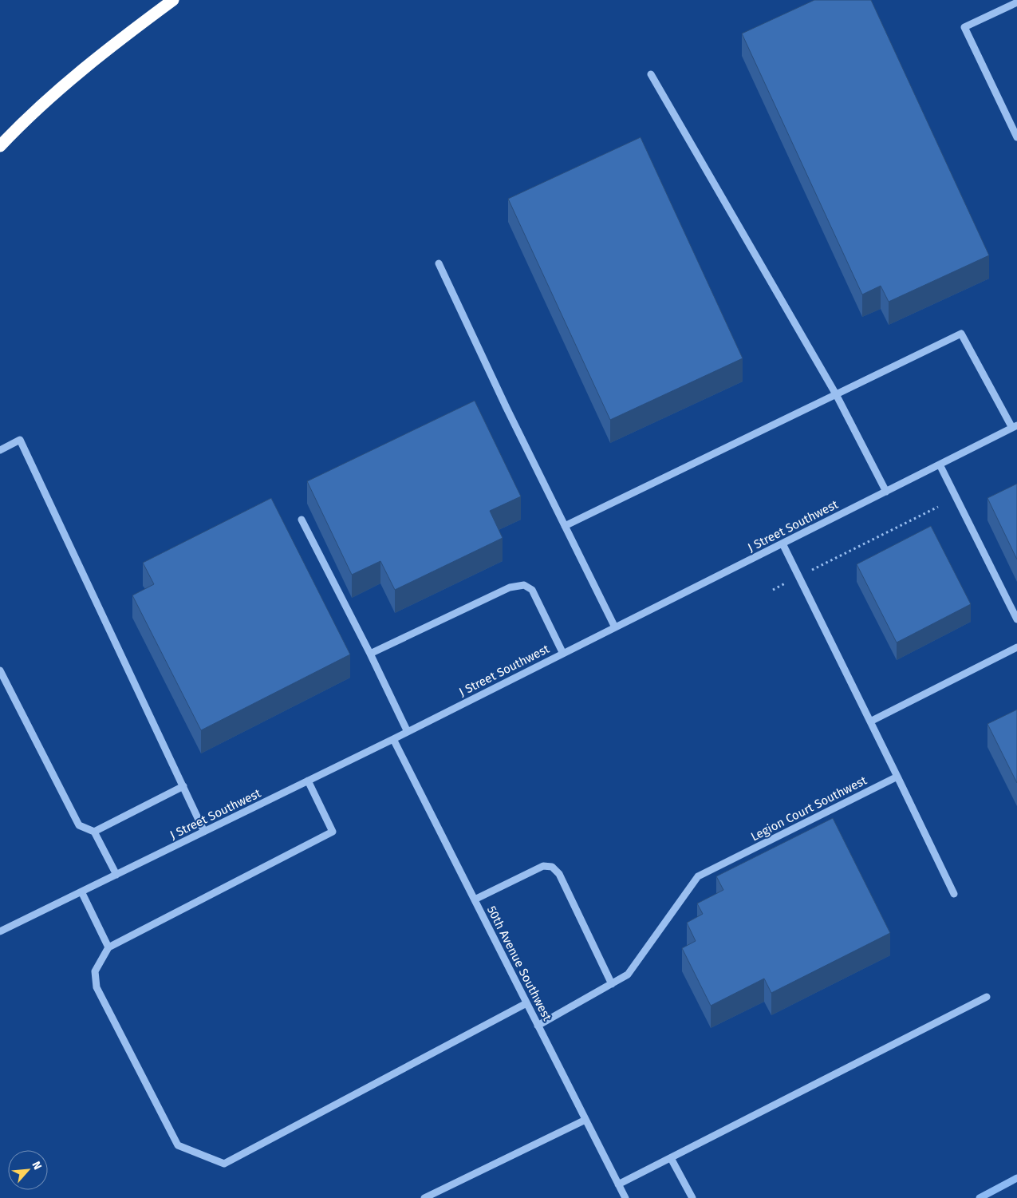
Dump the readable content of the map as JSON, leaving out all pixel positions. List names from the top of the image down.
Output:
{
  "streets": {
    "street": ["J Street Southwest", "Legion Court Southwest", "50th Avenue Southwest"]
  },
  "crossings": [
    ["J Street Southwest", "50th Avenue Southwest"],
    ["Legion Court Southwest", "50th Avenue Southwest"]
  ],
  "north": "top right"
}
